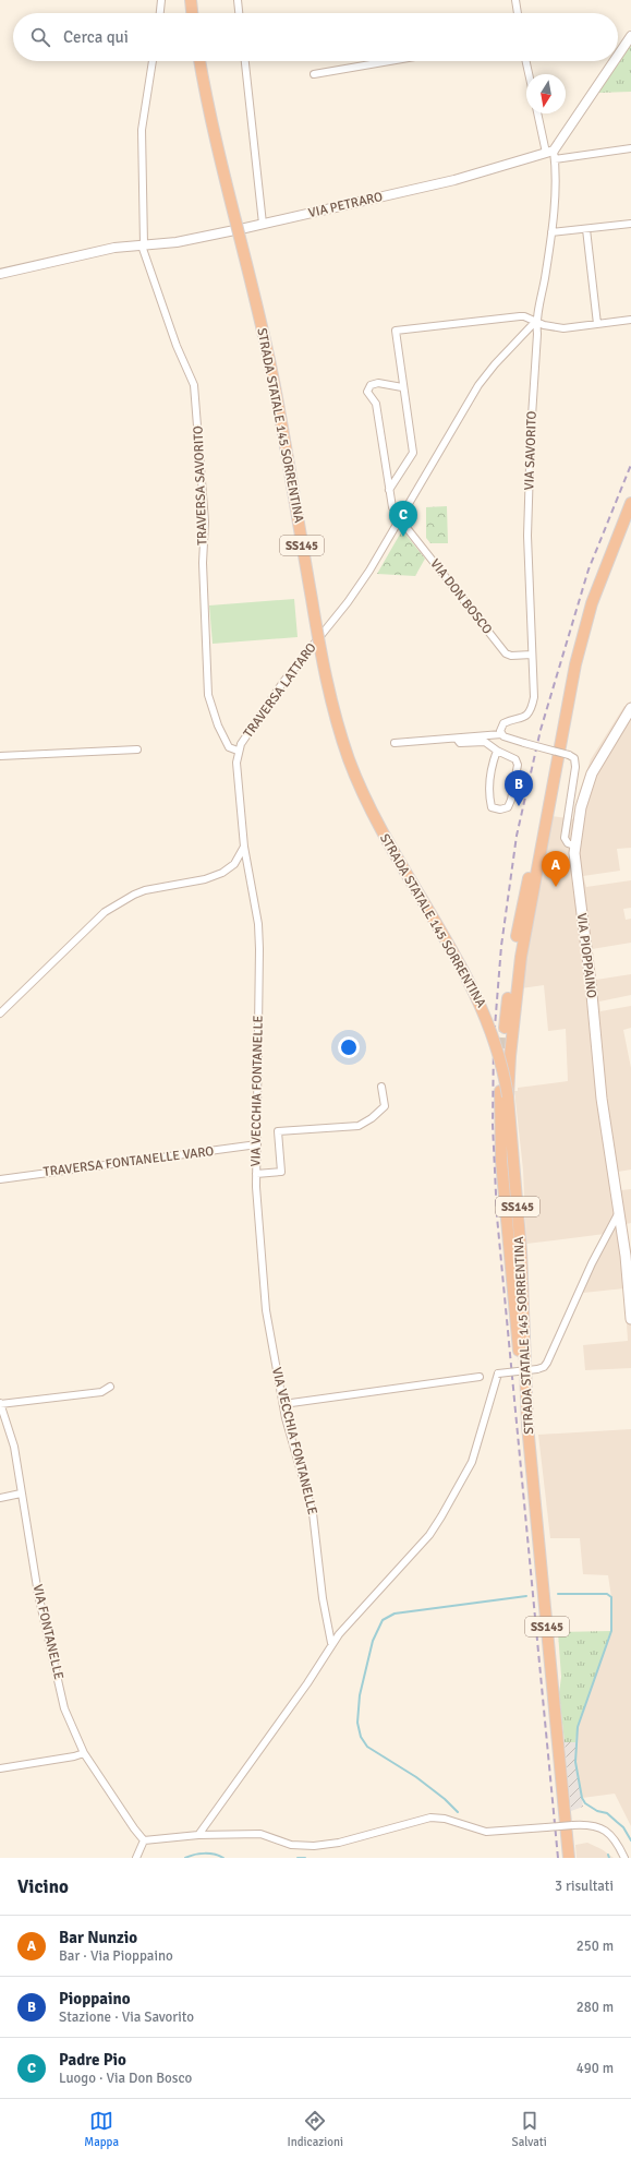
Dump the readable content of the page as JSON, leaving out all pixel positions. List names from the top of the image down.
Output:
{
  "streets": {
    "highway": ["STRADA STATALE 145 SORRENTINA", "SS145"],
    "main road": ["VIA PIOPPAINO"],
    "street": [
      "VIA PETRARO",
      "VIA SAVORITO",
      "TRAVERSA SAVORITO",
      "VIA DON BOSCO",
      "TRAVERSA LATTARO",
      "VIA VECCHIA FONTANELLE",
      "TRAVERSA FONTANELLE VARO",
      "VIA FONTANELLE"
    ]
  },
  "crossings": [
    ["VIA PETRARO", "VIA SAVORITO"],
    ["VIA PETRARO", "TRAVERSA SAVORITO"],
    ["VIA SAVORITO", "VIA DON BOSCO"],
    ["VIA SAVORITO", "TRAVERSA LATTARO"],
    ["TRAVERSA SAVORITO", "TRAVERSA LATTARO"],
    ["VIA DON BOSCO", "TRAVERSA LATTARO"],
    ["TRAVERSA LATTARO", "VIA VECCHIA FONTANELLE"],
    ["VIA VECCHIA FONTANELLE", "TRAVERSA FONTANELLE VARO"]
  ],
  "north": "bottom",
  "page": {
    "search": "Cerca qui",
    "pins": ["C", "B", "A"],
    "heading": ["Vicino", "3 risultati"],
    "list": [
      {
        "mark": "A",
        "name": "Bar Nunzio",
        "note": "Bar · Via Pioppaino",
        "value": "250 m"
      },
      {
        "mark": "B",
        "name": "Pioppaino",
        "note": "Stazione · Via Savorito",
        "value": "280 m"
      },
      {
        "mark": "C",
        "name": "Padre Pio",
        "note": "Luogo · Via Don Bosco",
        "value": "490 m"
      }
    ],
    "nav": ["Mappa", "Indicazioni", "Salvati"]
  }
}
